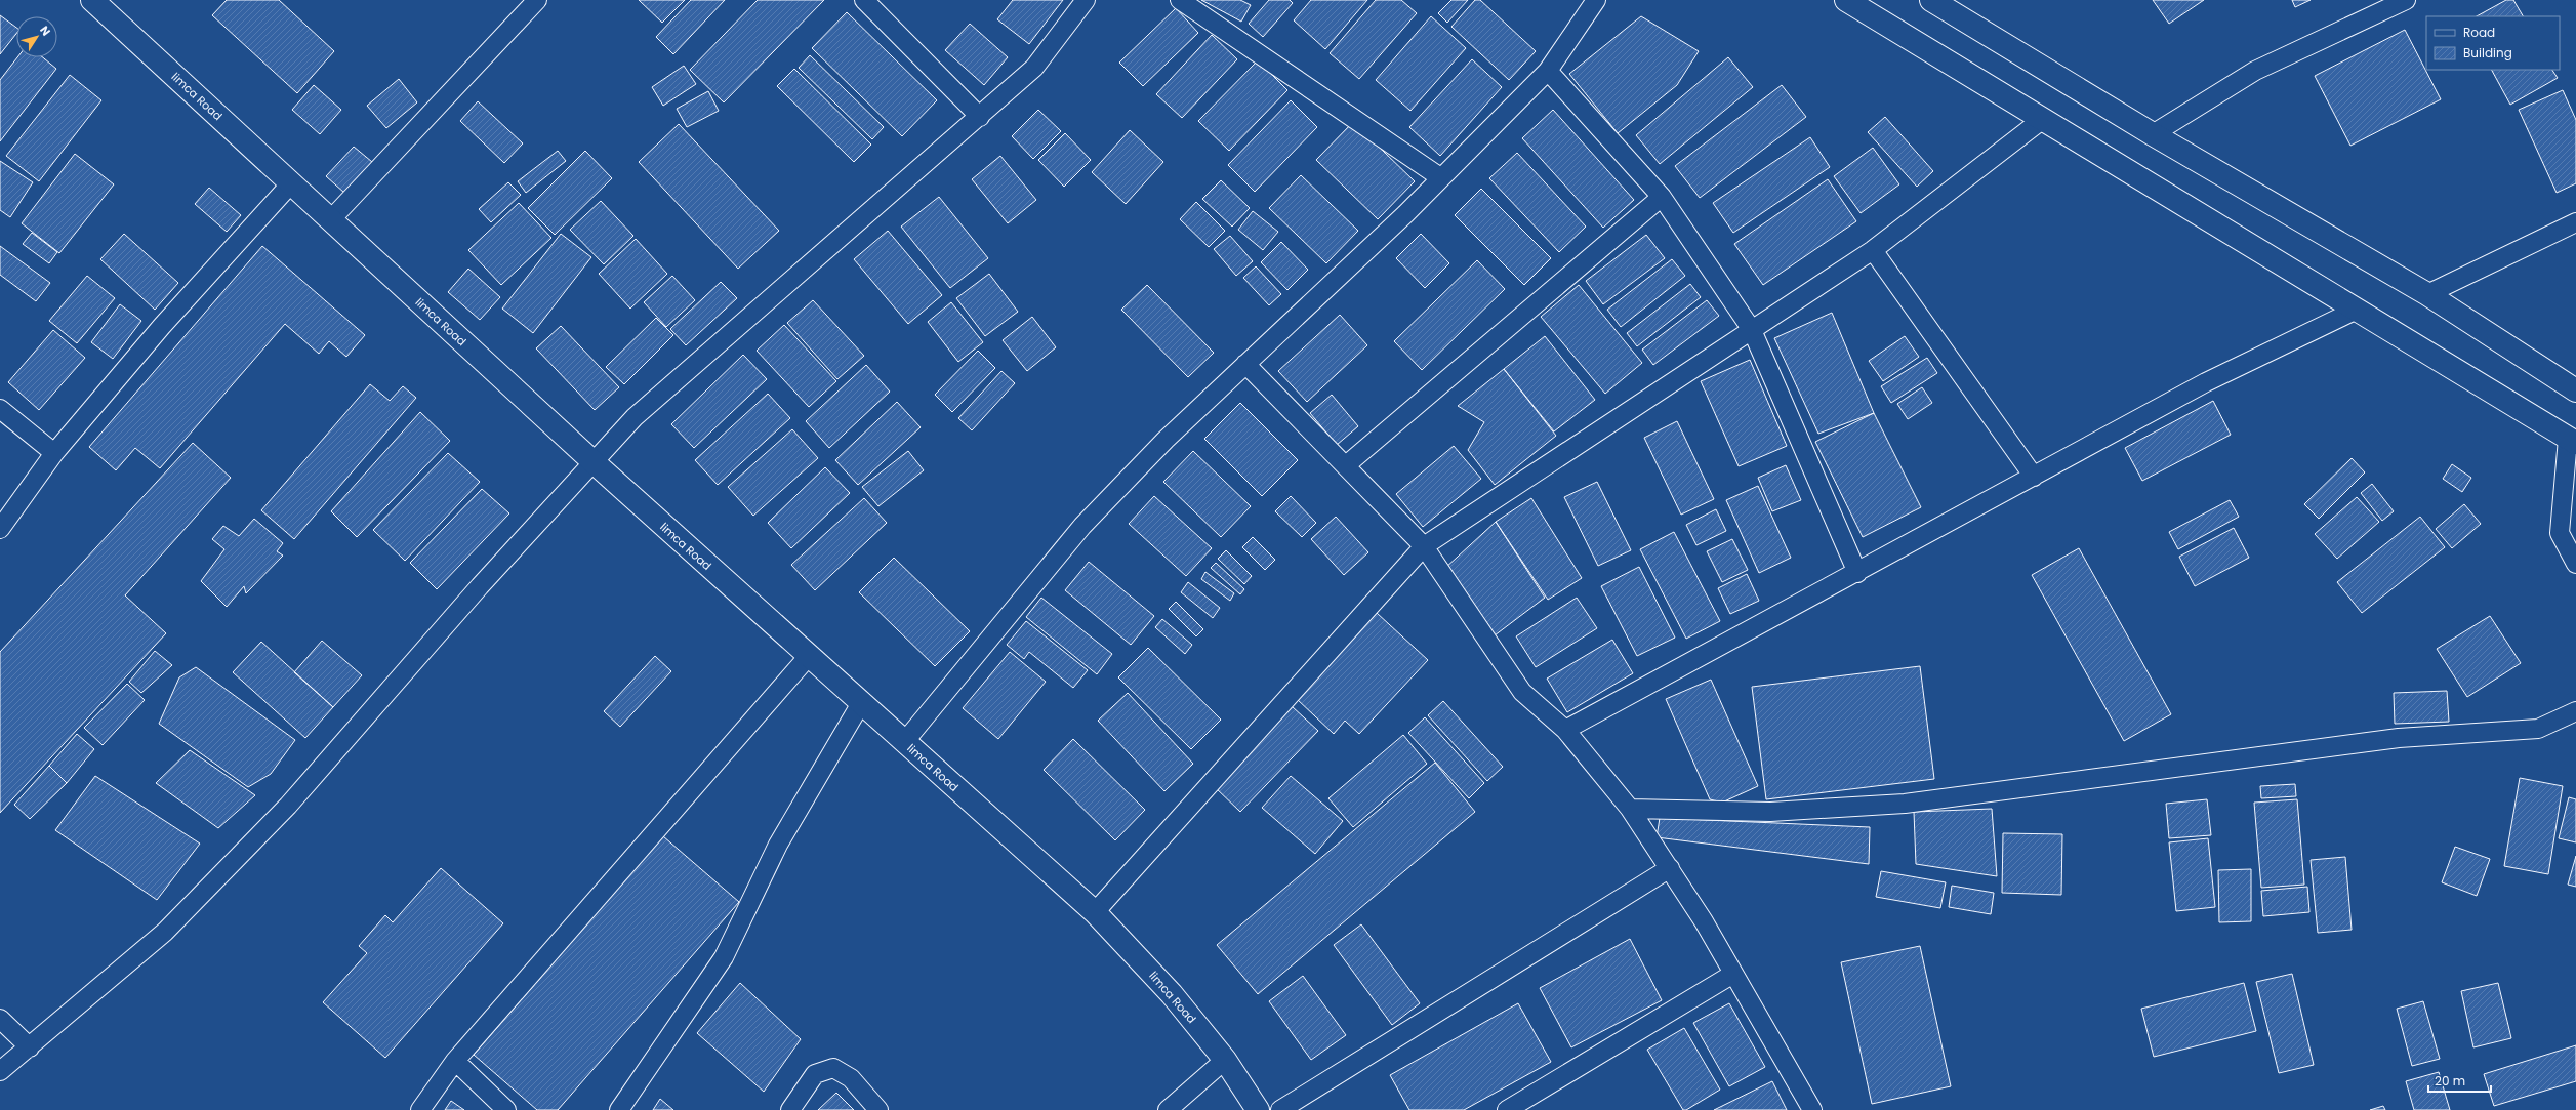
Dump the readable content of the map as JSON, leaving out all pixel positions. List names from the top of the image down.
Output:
{
  "streets": {
    "main road": ["limca Road"]
  },
  "legend": ["Road", "Building"],
  "scale_bar": "20 m",
  "north": "top right"
}
